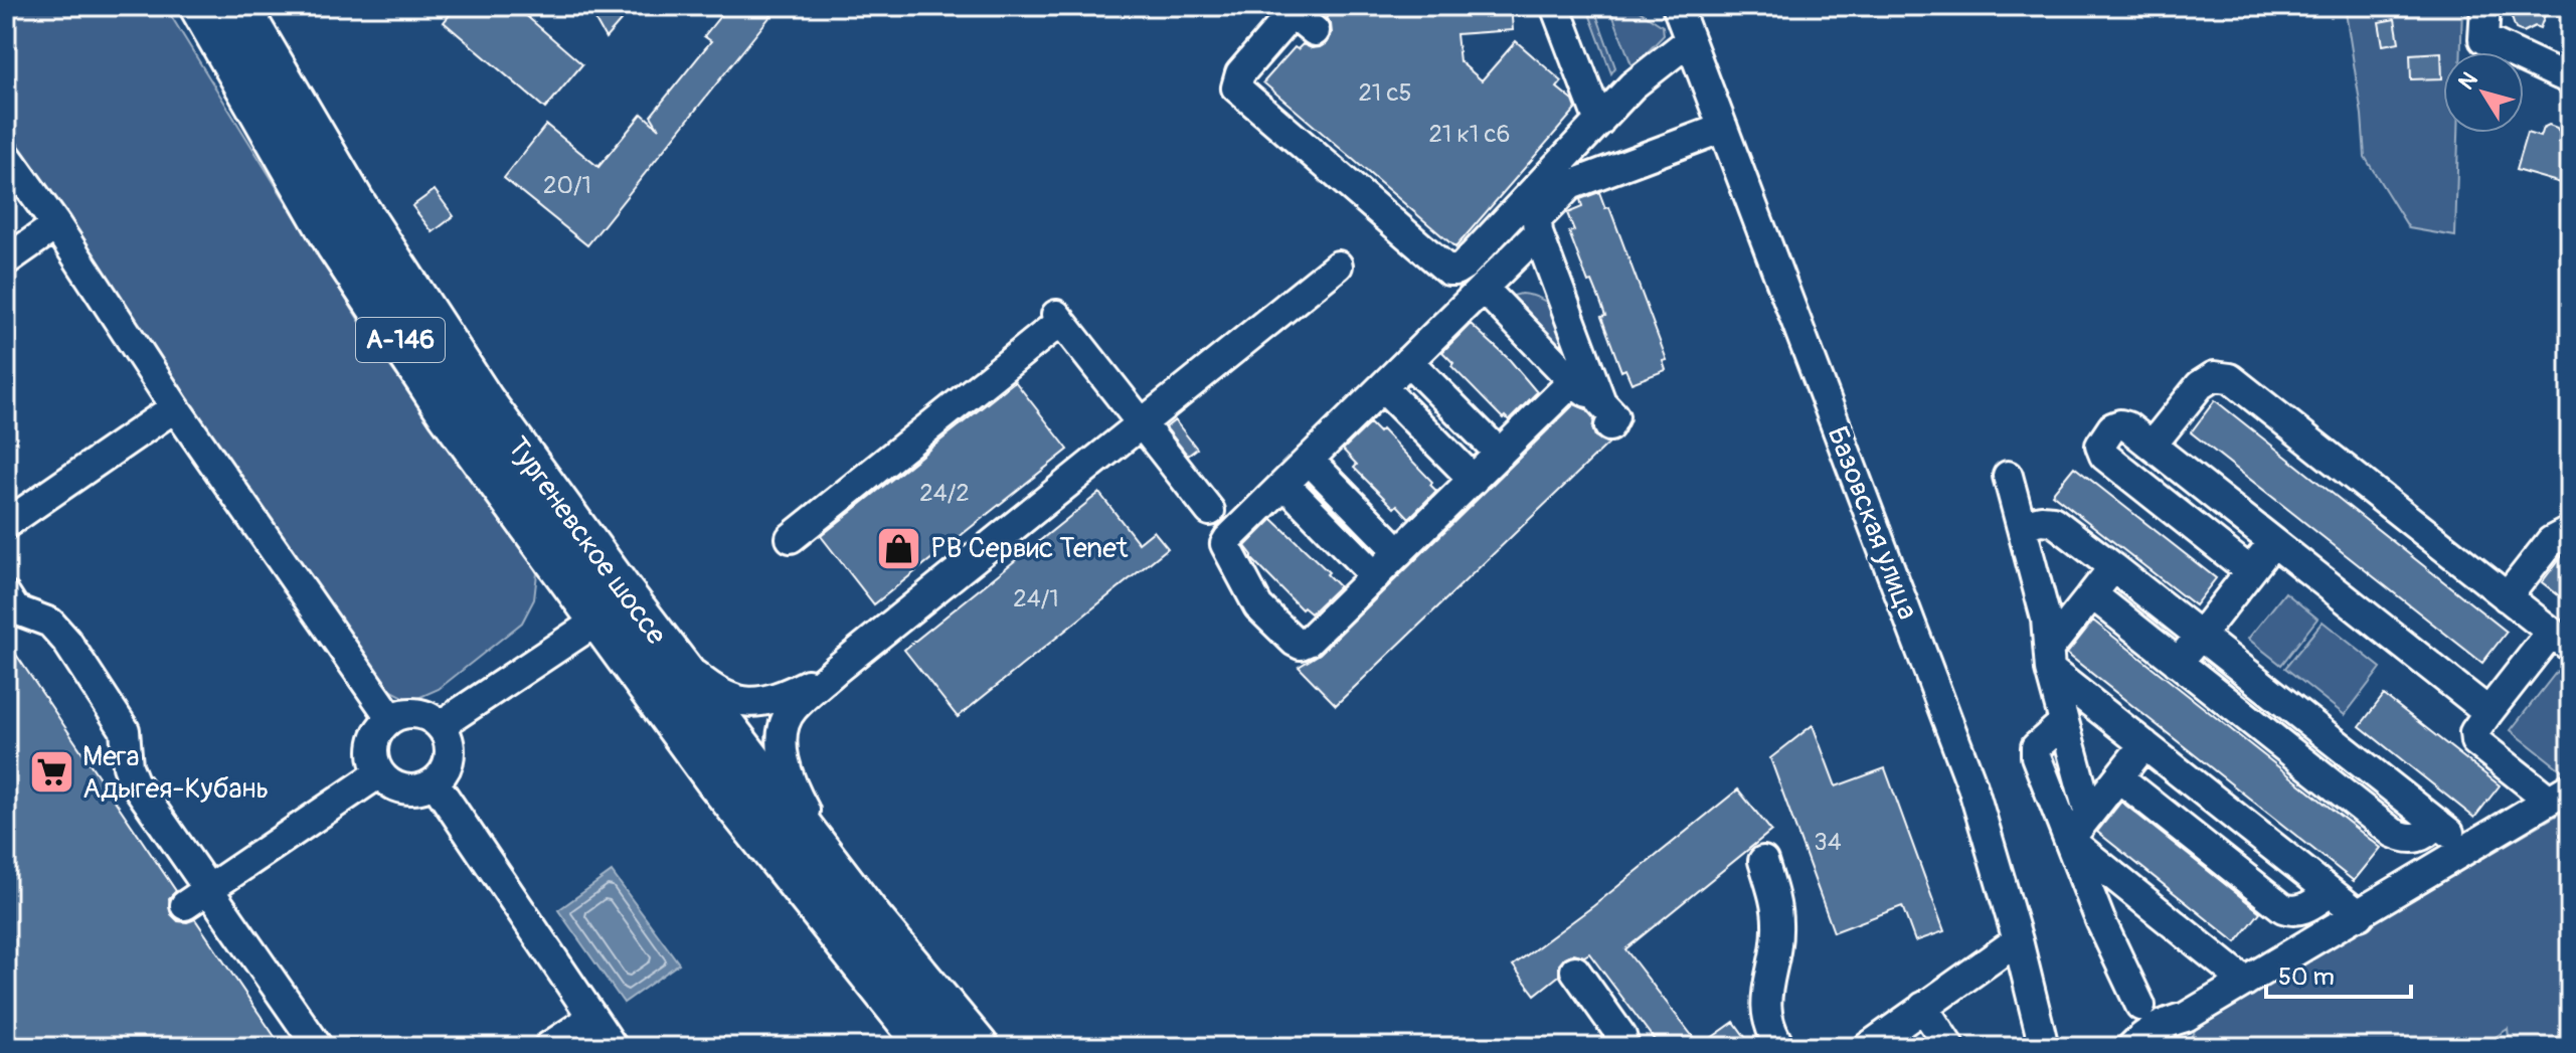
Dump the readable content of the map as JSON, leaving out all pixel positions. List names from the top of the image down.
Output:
{
  "streets": {
    "highway": ["А-146", "Тургеневское шоссе"],
    "street": ["Базовская улица"]
  },
  "places": {
    "shop": ["PB Сервис Tenet"],
    "supermarket": ["Мега Адыгея-Кубань"]
  },
  "house_numbers": [
    "21 с5",
    "21 к1 с6",
    "20/1",
    "24/2",
    "24/1",
    "34"
  ],
  "scale_bar": "50 m",
  "north": "top left"
}
